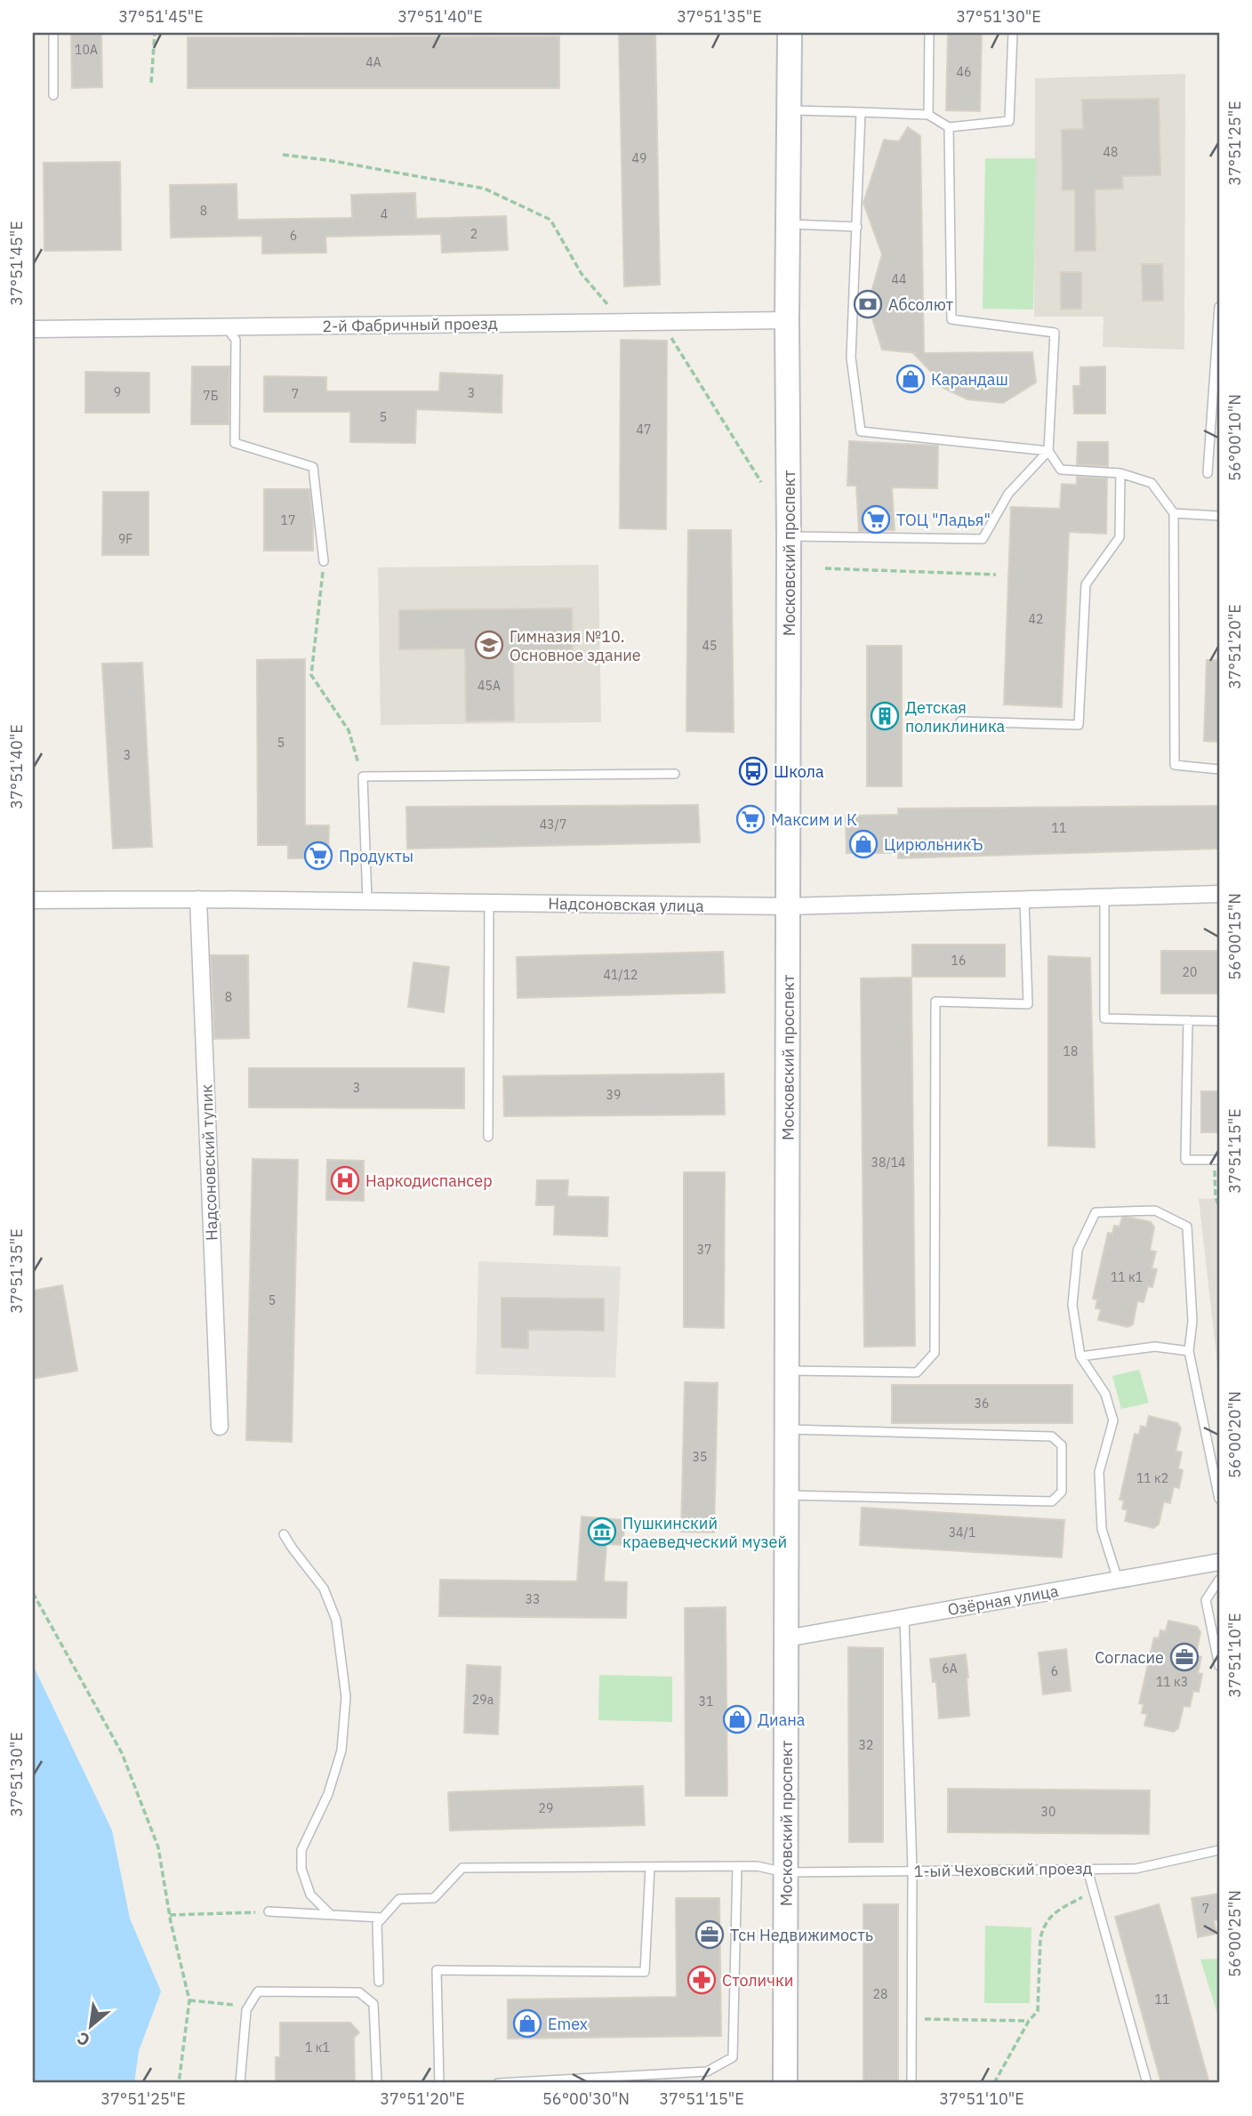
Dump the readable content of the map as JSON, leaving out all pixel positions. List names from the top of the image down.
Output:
{
  "streets": {
    "main road": ["Московский проспект"],
    "street": [
      "2-й Фабричный проезд",
      "Надсоновская улица",
      "Надсоновский тупик",
      "Озёрная улица"
    ],
    "lane": ["1-ый Чеховский проезд"]
  },
  "crossings": [
    ["2-й Фабричный проезд", "Московский проспект"],
    ["Московский проспект", "Надсоновская улица"],
    ["Московский проспект", "Озёрная улица"],
    ["Московский проспект", "1-ый Чеховский проезд"],
    ["Надсоновская улица", "Надсоновский тупик"]
  ],
  "places": {
    "bank": ["Абсолют"],
    "shop": [
      "Карандаш",
      "ЦирюльникЪ",
      "Диана",
      "Emex"
    ],
    "supermarket": ["ТОЦ \"Ладья\"", "Максим и К", "Продукты"],
    "school or university": ["Гимназия №10. Основное здание"],
    "building": ["Детская поликлиника"],
    "bus stop": ["Школа"],
    "hospital": ["Наркодиспансер"],
    "museum": ["Пушкинский краеведческий музей"],
    "office": ["Согласие", "Тсн Недвижимость"],
    "pharmacy": ["Столички"]
  },
  "house_numbers": [
    "10А",
    "4А",
    "46",
    "48",
    "49",
    "8",
    "4",
    "2",
    "6",
    "44",
    "9",
    "3",
    "7",
    "7Б",
    "5",
    "47",
    "17",
    "9F",
    "42",
    "45",
    "45А",
    "5",
    "3",
    "43/7",
    "11",
    "16",
    "20",
    "41/12",
    "8",
    "18",
    "3",
    "39",
    "38/14",
    "37",
    "11 к1",
    "5",
    "36",
    "35",
    "11 к2",
    "34/1",
    "33",
    "6А",
    "6",
    "11 к3",
    "29а",
    "31",
    "32",
    "29",
    "30",
    "7",
    "28",
    "11",
    "1 к1"
  ],
  "north": "bottom left",
  "coordinates": [
    "37°51'45\"E",
    "37°51'40\"E",
    "37°51'35\"E",
    "37°51'30\"E",
    "37°51'25\"E",
    "56°00'10\"N",
    "37°51'20\"E",
    "56°00'15\"N",
    "37°51'15\"E",
    "56°00'20\"N",
    "37°51'10\"E",
    "56°00'25\"N",
    "56°00'30\"N"
  ]
}
